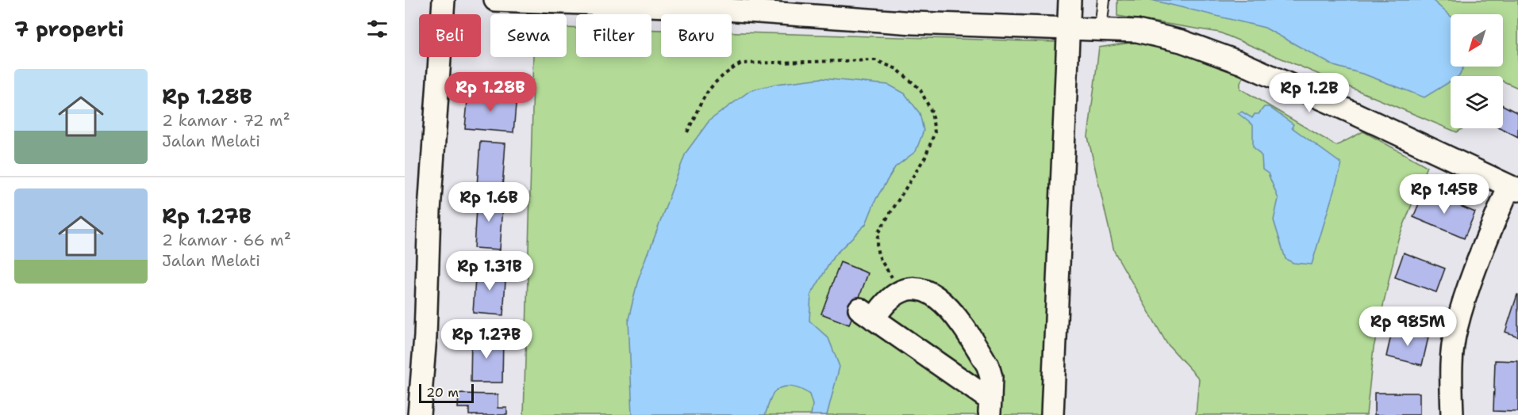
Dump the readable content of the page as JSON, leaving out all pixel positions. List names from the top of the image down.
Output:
{
  "scale_bar": "20 m",
  "north": "bottom left",
  "page": {
    "heading": "7 properti",
    "chip": [
      "Beli",
      "Sewa",
      "Filter",
      "Baru"
    ],
    "list": [
      {
        "name": "Rp 1.28B",
        "note": "2 kamar · 72 m² · Jalan Melati"
      },
      {
        "name": "Rp 1.27B",
        "note": "2 kamar · 66 m² · Jalan Melati"
      }
    ],
    "price": [
      "Rp 1.28B",
      "Rp 1.2B",
      "Rp 1.45B",
      "Rp 1.6B",
      "Rp 1.31B",
      "Rp 985M",
      "Rp 1.27B"
    ],
    "scale": "20 m"
  }
}
